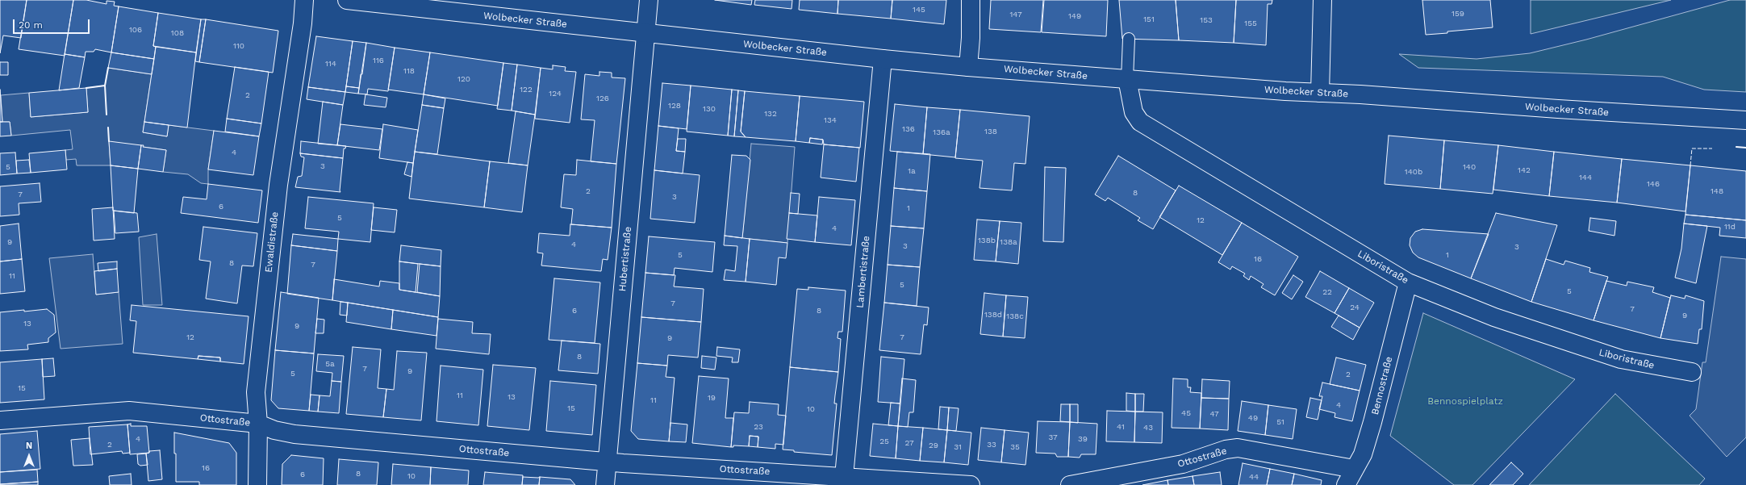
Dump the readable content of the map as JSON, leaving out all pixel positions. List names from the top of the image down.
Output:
{
  "streets": {
    "street": [
      "Wolbecker Straße",
      "Ewaldistraße",
      "Hubertistraße",
      "Liboristraße",
      "Lambertistraße",
      "Bennostraße",
      "Ottostraße"
    ]
  },
  "crossings": [
    ["Wolbecker Straße", "Hubertistraße"],
    ["Wolbecker Straße", "Liboristraße"],
    ["Wolbecker Straße", "Lambertistraße"],
    ["Ewaldistraße", "Ottostraße"],
    ["Hubertistraße", "Ottostraße"],
    ["Liboristraße", "Bennostraße"],
    ["Lambertistraße", "Ottostraße"],
    ["Bennostraße", "Ottostraße"]
  ],
  "parks": ["Bennospielplatz"],
  "house_numbers": [
    "145",
    "159",
    "147",
    "149",
    "151",
    "153",
    "155",
    "106",
    "108",
    "110",
    "116",
    "114",
    "118",
    "120",
    "122",
    "124",
    "2",
    "126",
    "128",
    "130",
    "132",
    "134",
    "136",
    "138",
    "136a",
    "4",
    "3",
    "5",
    "140",
    "142",
    "1a",
    "140b",
    "144",
    "146",
    "2",
    "148",
    "8",
    "7",
    "3",
    "6",
    "1",
    "5",
    "12",
    "11d",
    "4",
    "138b",
    "9",
    "138a",
    "4",
    "3",
    "3",
    "5",
    "1",
    "16",
    "8",
    "7",
    "11",
    "5",
    "5",
    "22",
    "7",
    "24",
    "7",
    "6",
    "8",
    "138d",
    "9",
    "138c",
    "13",
    "9",
    "12",
    "7",
    "9",
    "8",
    "5a",
    "7",
    "9",
    "5",
    "2",
    "15",
    "11",
    "13",
    "19",
    "11",
    "4",
    "15",
    "10",
    "45",
    "47",
    "49",
    "51",
    "23",
    "41",
    "43",
    "37",
    "4",
    "39",
    "25",
    "27",
    "2",
    "33",
    "29",
    "31",
    "35",
    "16",
    "8",
    "6",
    "10",
    "44"
  ],
  "scale_bar": "20 m",
  "north": "top"
}
